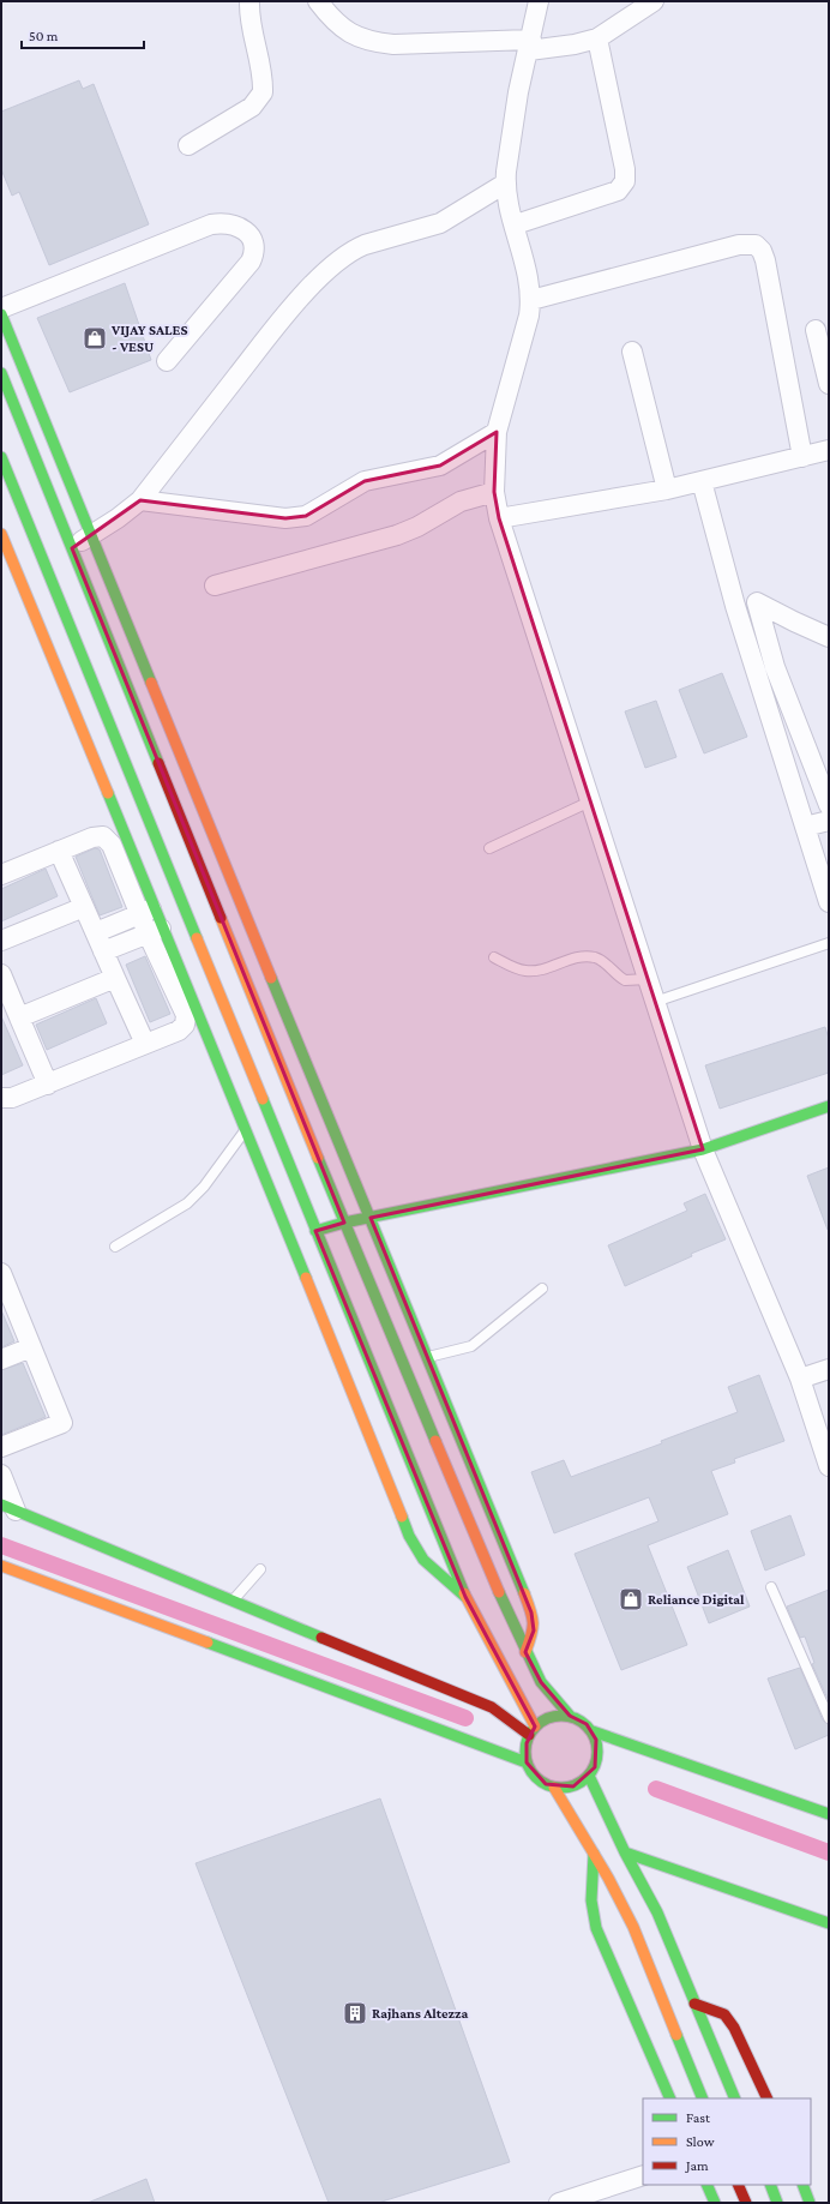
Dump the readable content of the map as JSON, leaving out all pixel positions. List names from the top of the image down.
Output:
{
  "places": {
    "shop": ["VIJAY SALES - VESU", "Reliance Digital"],
    "building": ["Rajhans Altezza"]
  },
  "legend": ["Fast", "Slow", "Jam"],
  "scale_bar": "50 m"
}
